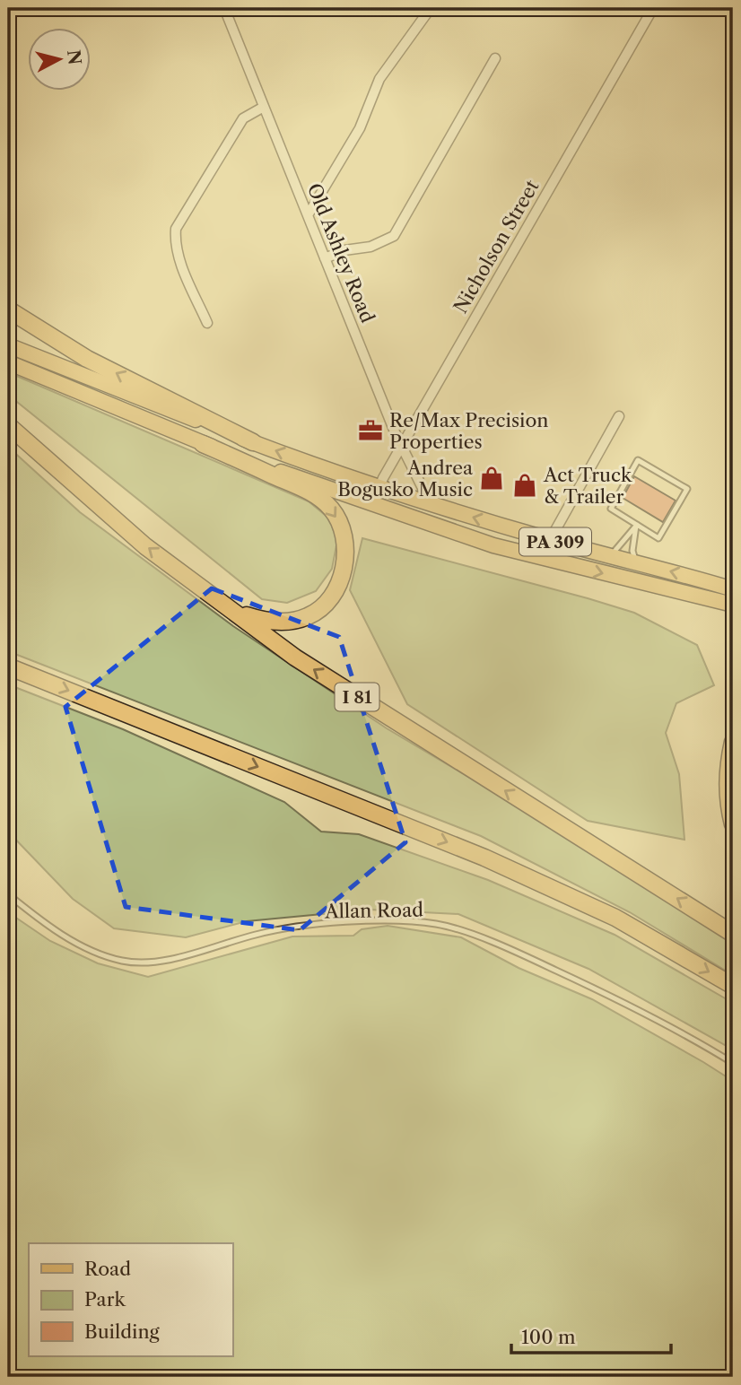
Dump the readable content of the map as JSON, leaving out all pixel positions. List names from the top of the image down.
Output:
{
  "streets": {
    "highway": ["I 81"],
    "main road": ["PA 309"],
    "street": ["Nicholson Street", "Old Ashley Road"],
    "lane": ["Allan Road"]
  },
  "crossings": [
    ["Nicholson Street", "Old Ashley Road"],
    ["Nicholson Street", "PA 309"],
    ["Old Ashley Road", "PA 309"]
  ],
  "places": {
    "office": ["Re/Max Precision Properties"],
    "shop": ["Andrea Bogusko Music", "Act Truck & Trailer"]
  },
  "legend": ["Road", "Park", "Building"],
  "scale_bar": "100 m",
  "north": "right"
}
